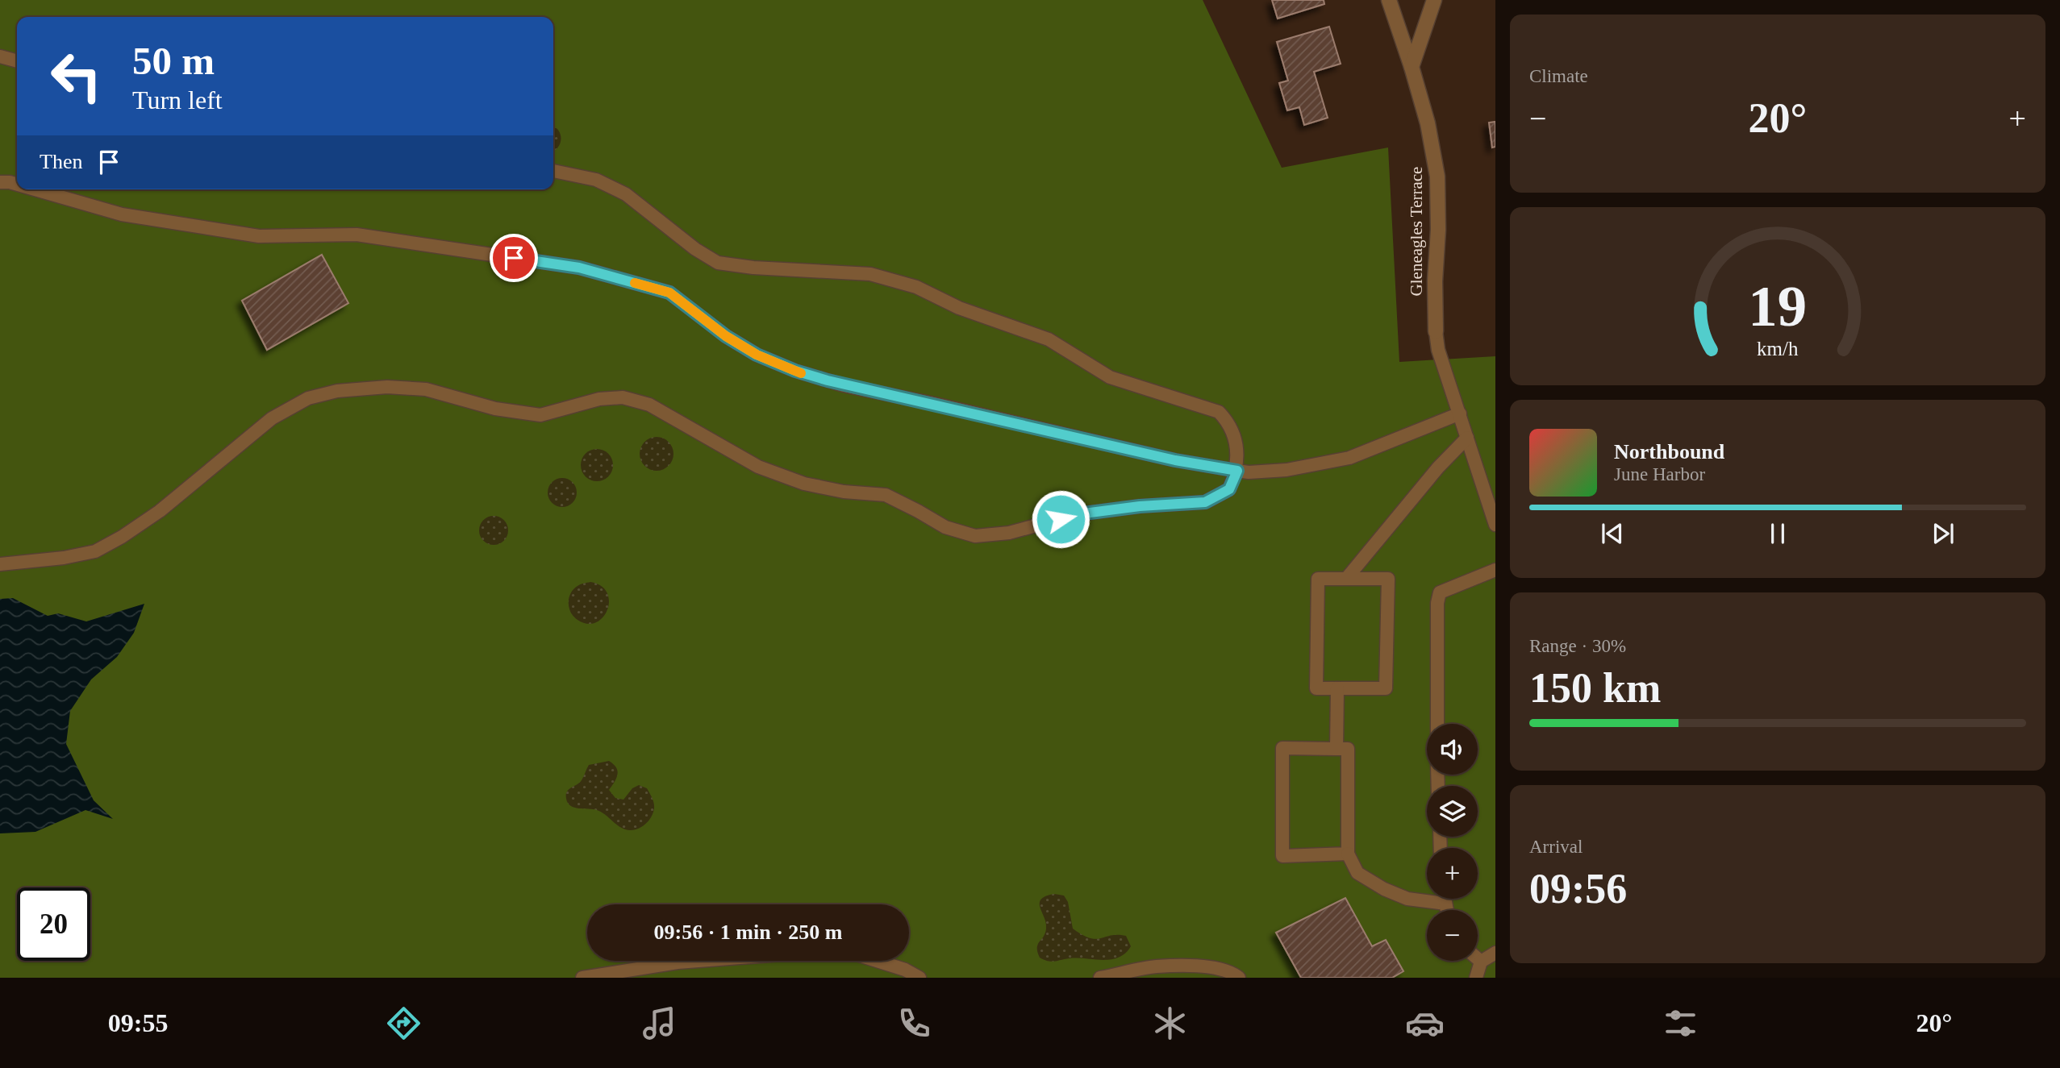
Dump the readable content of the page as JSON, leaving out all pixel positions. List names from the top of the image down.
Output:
{
  "streets": {
    "street": ["Gleneagles Terrace"]
  },
  "page": {
    "tile": [
      "Climate",
      ["Range · 30%", "150 km"],
      ["Arrival", "09:56"]
    ],
    "turn": ["50 m", "Turn left"],
    "heat": ["−", "20°", "+"],
    "then": "Then",
    "song": ["Northbound", "June Harbor"],
    "map_buttons": ["+", "−"],
    "limit": "20",
    "trip": "09:56 · 1 min · 250 m",
    "tabs": ["09:55", "20°"],
    "gauge": ["19", "km/h"]
  }
}
